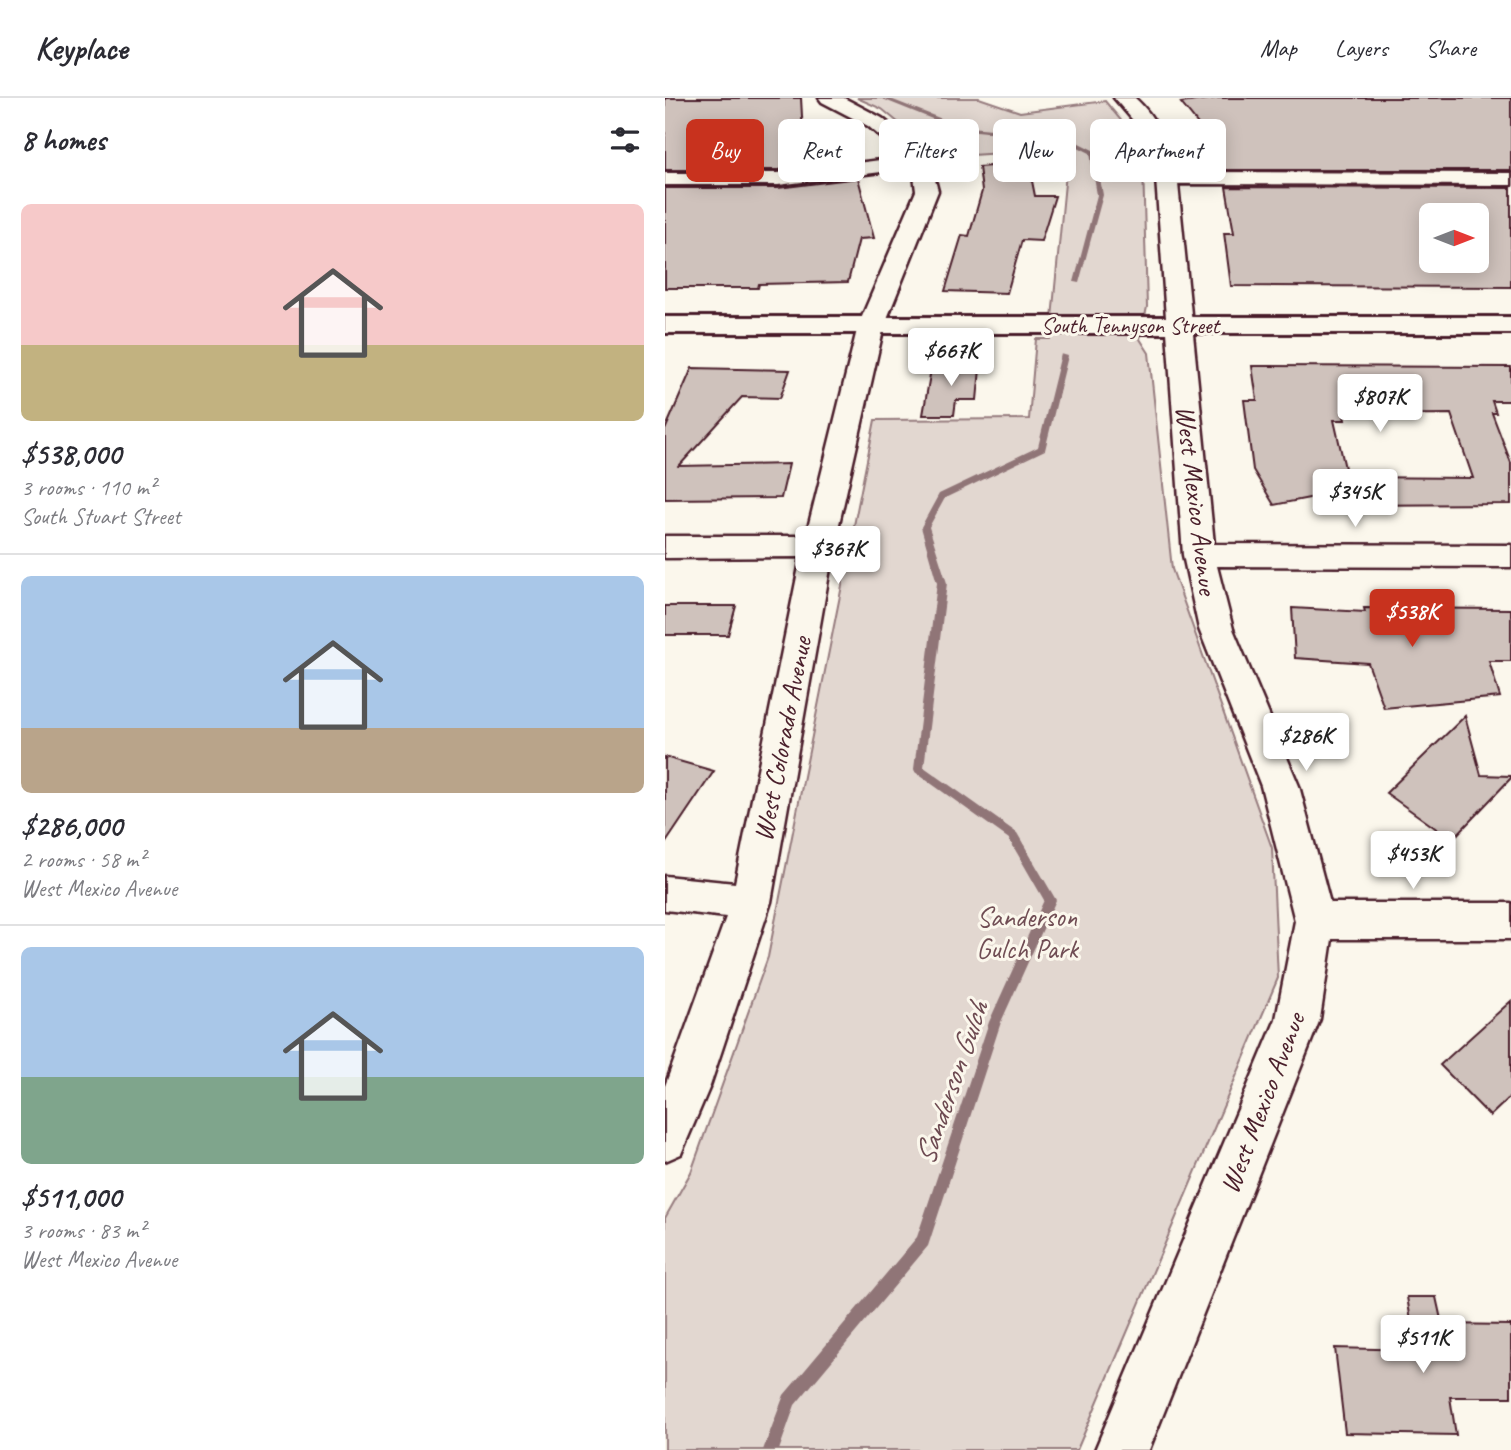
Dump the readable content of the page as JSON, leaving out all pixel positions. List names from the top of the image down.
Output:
{
  "streets": {
    "street": ["South Tennyson Street", "West Mexico Avenue", "West Colorado Avenue"]
  },
  "crossings": [
    ["South Tennyson Street", "West Mexico Avenue"],
    ["South Tennyson Street", "West Colorado Avenue"]
  ],
  "water": ["Sanderson Gulch"],
  "parks": ["Sanderson Gulch Park"],
  "north": "right",
  "page": {
    "header": "Keyplace",
    "nav": ["Map", "Layers", "Share"],
    "heading": "8 homes",
    "chip": [
      "Buy",
      "Rent",
      "Filters",
      "New",
      "Apartment"
    ],
    "list": [
      {
        "name": "$538,000",
        "note": "3 rooms · 110 m² · South Stuart Street"
      },
      {
        "name": "$286,000",
        "note": "2 rooms · 58 m² · West Mexico Avenue"
      },
      {
        "name": "$511,000",
        "note": "3 rooms · 83 m² · West Mexico Avenue"
      }
    ],
    "price": [
      "$667K",
      "$807K",
      "$345K",
      "$367K",
      "$538K",
      "$286K",
      "$453K",
      "$511K"
    ]
  }
}
